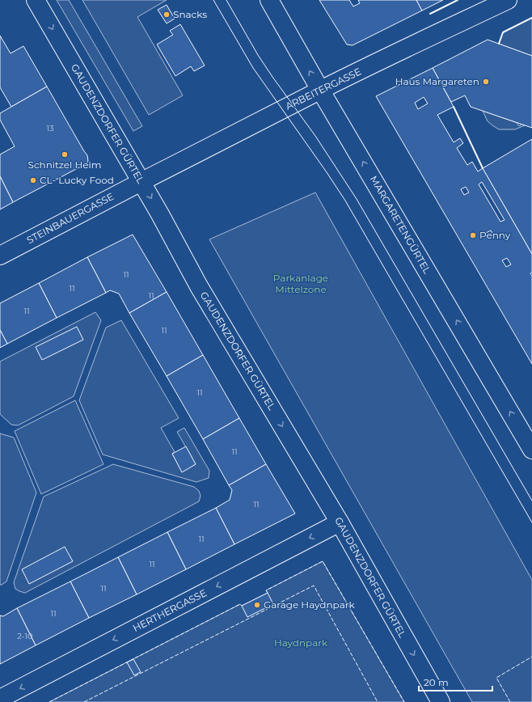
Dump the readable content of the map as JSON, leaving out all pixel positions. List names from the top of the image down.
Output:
{
  "streets": {
    "main road": [
      "ARBEITERGASSE",
      "GAUDENZDORFER GÜRTEL",
      "STEINBAUERGASSE",
      "MARGARETENGÜRTEL",
      "HERTHERGASSE"
    ]
  },
  "crossings": [
    ["ARBEITERGASSE", "GAUDENZDORFER GÜRTEL"],
    ["ARBEITERGASSE", "STEINBAUERGASSE"],
    ["ARBEITERGASSE", "MARGARETENGÜRTEL"],
    ["GAUDENZDORFER GÜRTEL", "STEINBAUERGASSE"],
    ["GAUDENZDORFER GÜRTEL", "HERTHERGASSE"]
  ],
  "one_way": ["GAUDENZDORFER GÜRTEL", "MARGARETENGÜRTEL", "HERTHERGASSE"],
  "parks": ["Parkanlage Mittelzone", "Haydnpark"],
  "places": [
    "Snacks",
    "Haus Margareten",
    "Schnitzel Heim",
    "CL- Lucky Food",
    "Penny",
    "Garage Haydnpark"
  ],
  "house_numbers": [
    "13",
    "11",
    "11",
    "11",
    "11",
    "11",
    "11",
    "11",
    "11",
    "11",
    "11",
    "11",
    "11",
    "2-10"
  ],
  "scale_bar": "20 m"
}
